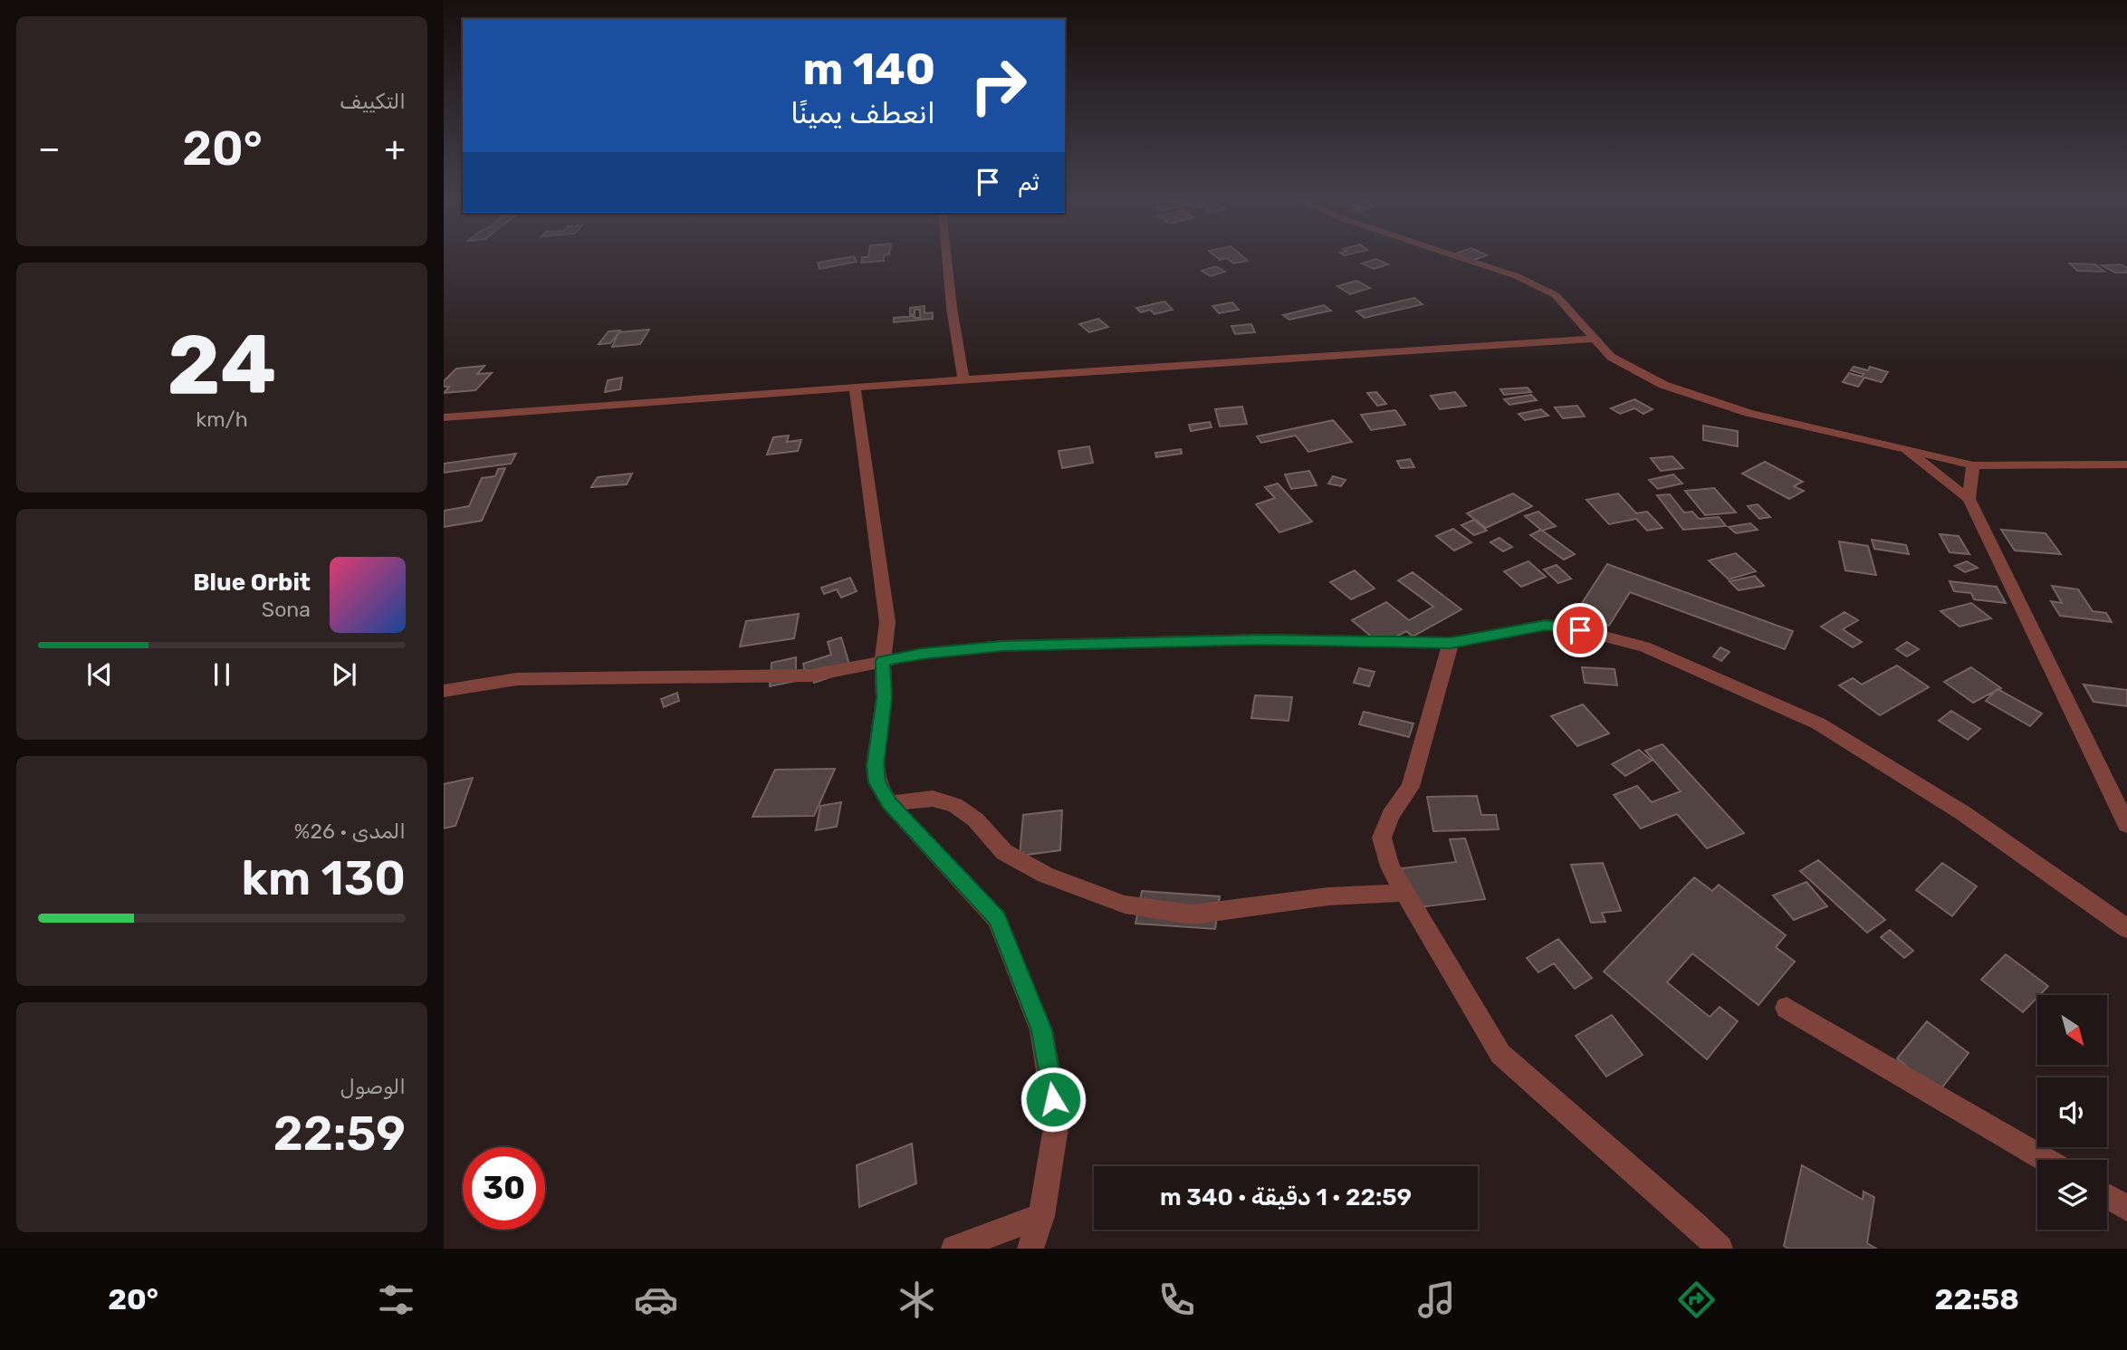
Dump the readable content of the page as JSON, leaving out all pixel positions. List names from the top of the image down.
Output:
{
  "north": "bottom right",
  "page": {
    "tile": [
      "التكييف",
      ["24", "km/h"],
      ["المدى · 26%", "130 km"],
      ["الوصول", "22:59"]
    ],
    "turn": ["140 m", "انعطف يمينًا"],
    "heat": ["−", "20°", "+"],
    "then": "ثم",
    "song": ["Blue Orbit", "Sona"],
    "limit": "30",
    "trip": "22:59 · 1 دقيقة · 340 m",
    "tabs": ["22:58", "20°"]
  }
}
